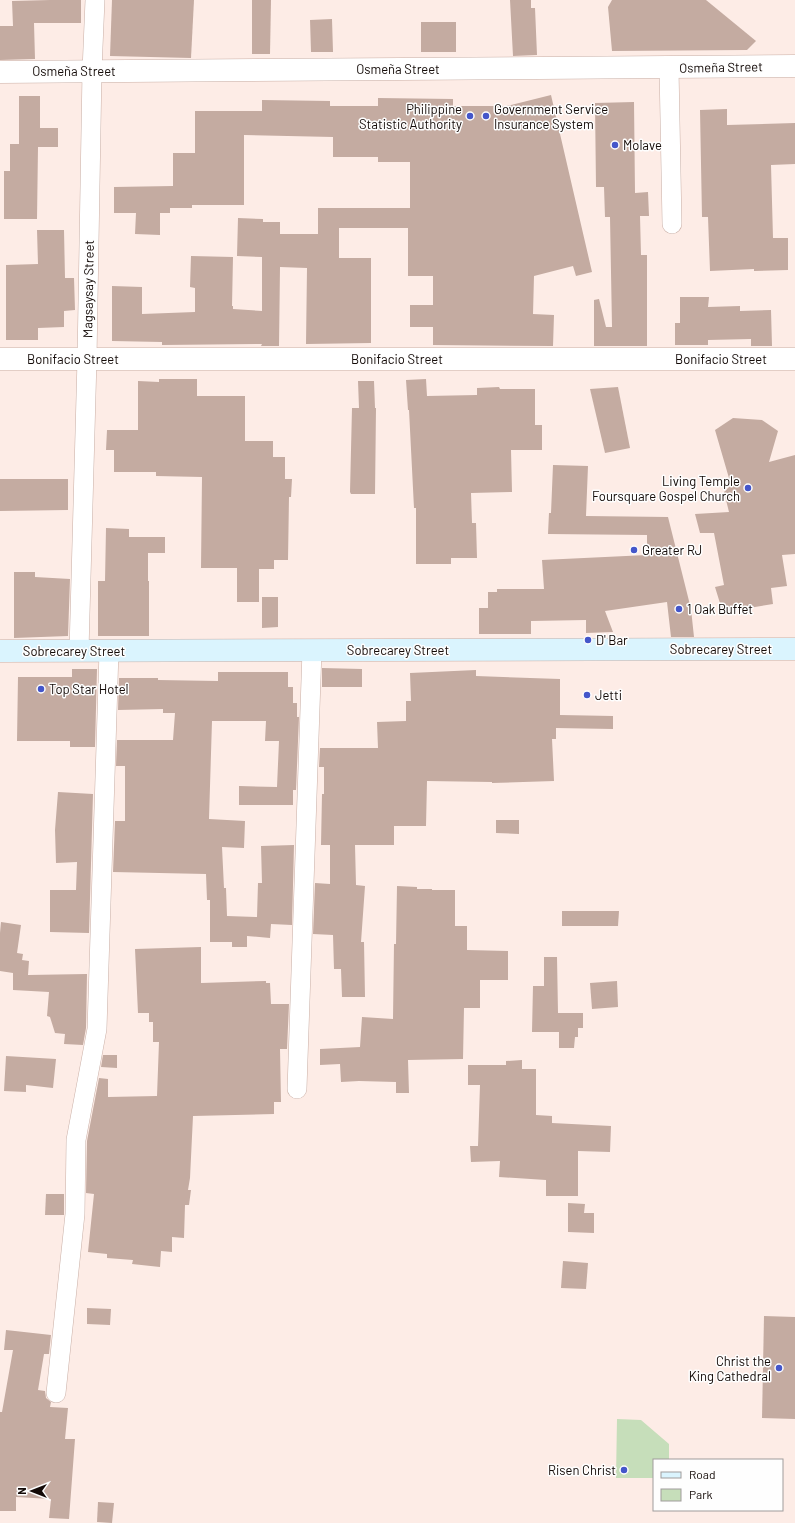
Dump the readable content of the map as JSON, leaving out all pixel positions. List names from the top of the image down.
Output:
{
  "streets": {
    "main road": ["Sobrecarey Street"],
    "street": ["Osmeña Street", "Magsaysay Street", "Bonifacio Street"]
  },
  "crossings": [
    ["Osmeña Street", "Magsaysay Street"],
    ["Magsaysay Street", "Bonifacio Street"],
    ["Magsaysay Street", "Sobrecarey Street"]
  ],
  "places": [
    "Philippine Statistic Authority",
    "Government Service Insurance System",
    "Molave",
    "Living Temple Foursquare Gospel Church",
    "Greater RJ",
    "1 Oak Buffet",
    "D' Bar",
    "Top Star Hotel",
    "Jetti",
    "Christ the King Cathedral",
    "Risen Christ"
  ],
  "legend": ["Road", "Park"],
  "north": "left"
}
